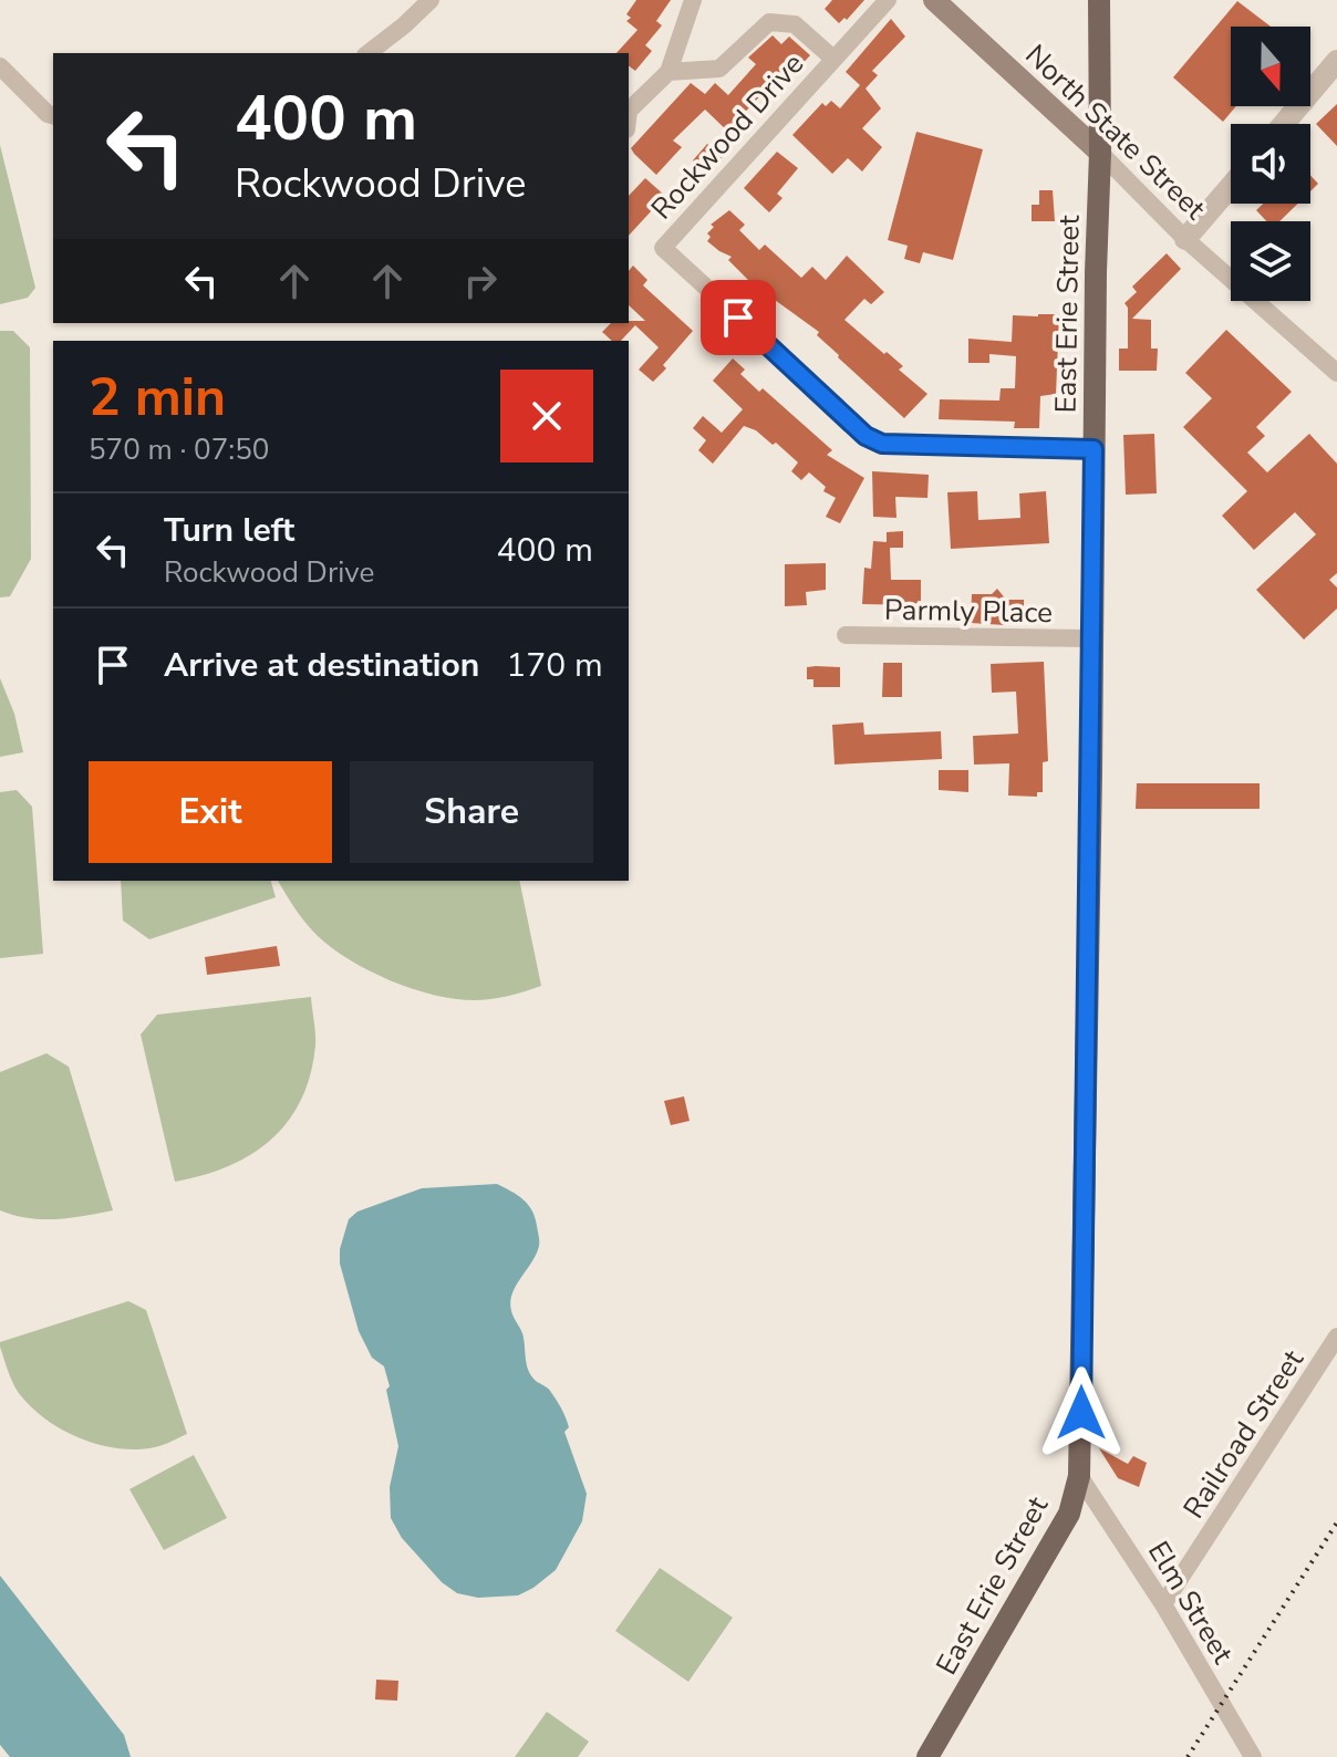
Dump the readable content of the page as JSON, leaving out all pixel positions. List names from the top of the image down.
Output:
{
  "streets": {
    "main road": ["North State Street", "East Erie Street"],
    "street": [
      "Rockwood Drive",
      "Parmly Place",
      "Railroad Street",
      "Elm Street"
    ]
  },
  "crossings": [
    ["North State Street", "East Erie Street"],
    ["Rockwood Drive", "East Erie Street"],
    ["East Erie Street", "Parmly Place"],
    ["East Erie Street", "Elm Street"],
    ["Railroad Street", "Elm Street"]
  ],
  "north": "bottom",
  "page": {
    "turn": ["400 m", "Rockwood Drive"],
    "heading": ["2 min", "570 m · 07:50"],
    "list": [
      {
        "name": "Turn left",
        "note": "Rockwood Drive",
        "value": "400 m"
      },
      {
        "name": "Arrive at destination",
        "value": "170 m"
      }
    ],
    "buttons": ["Exit", "Share"]
  }
}
